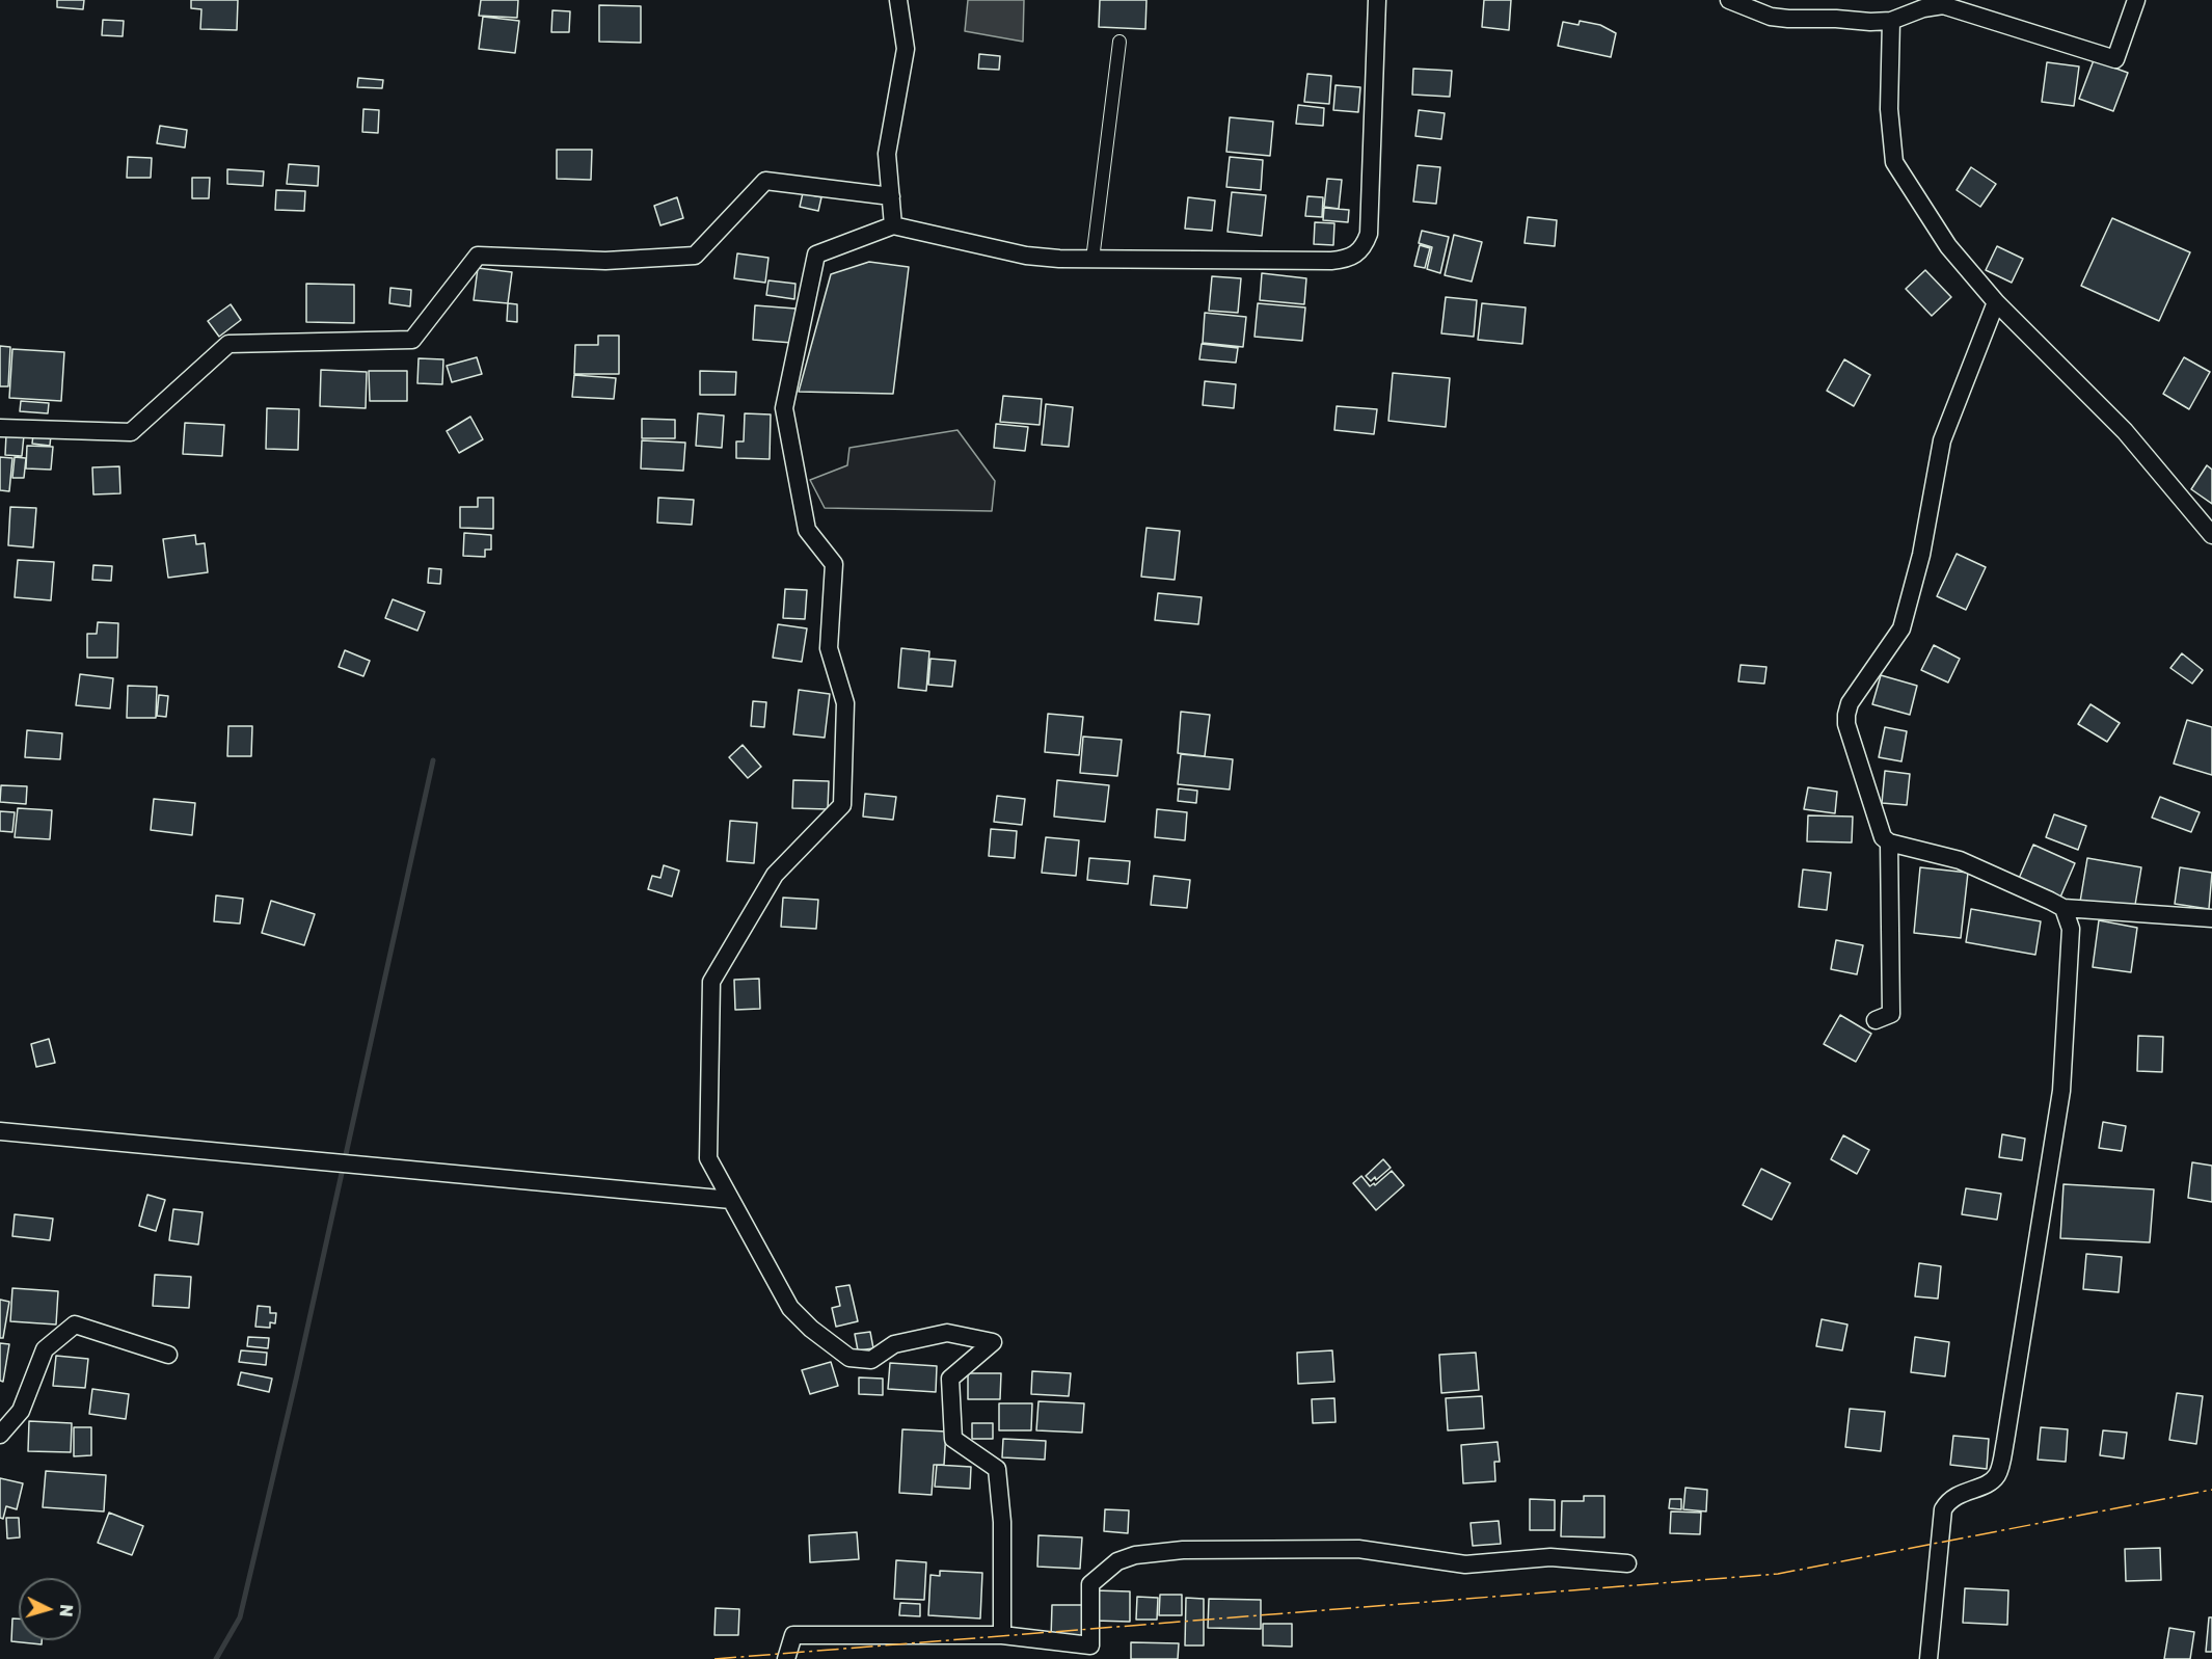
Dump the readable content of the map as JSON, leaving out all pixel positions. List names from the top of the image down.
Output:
{
  "north": "right"
}
